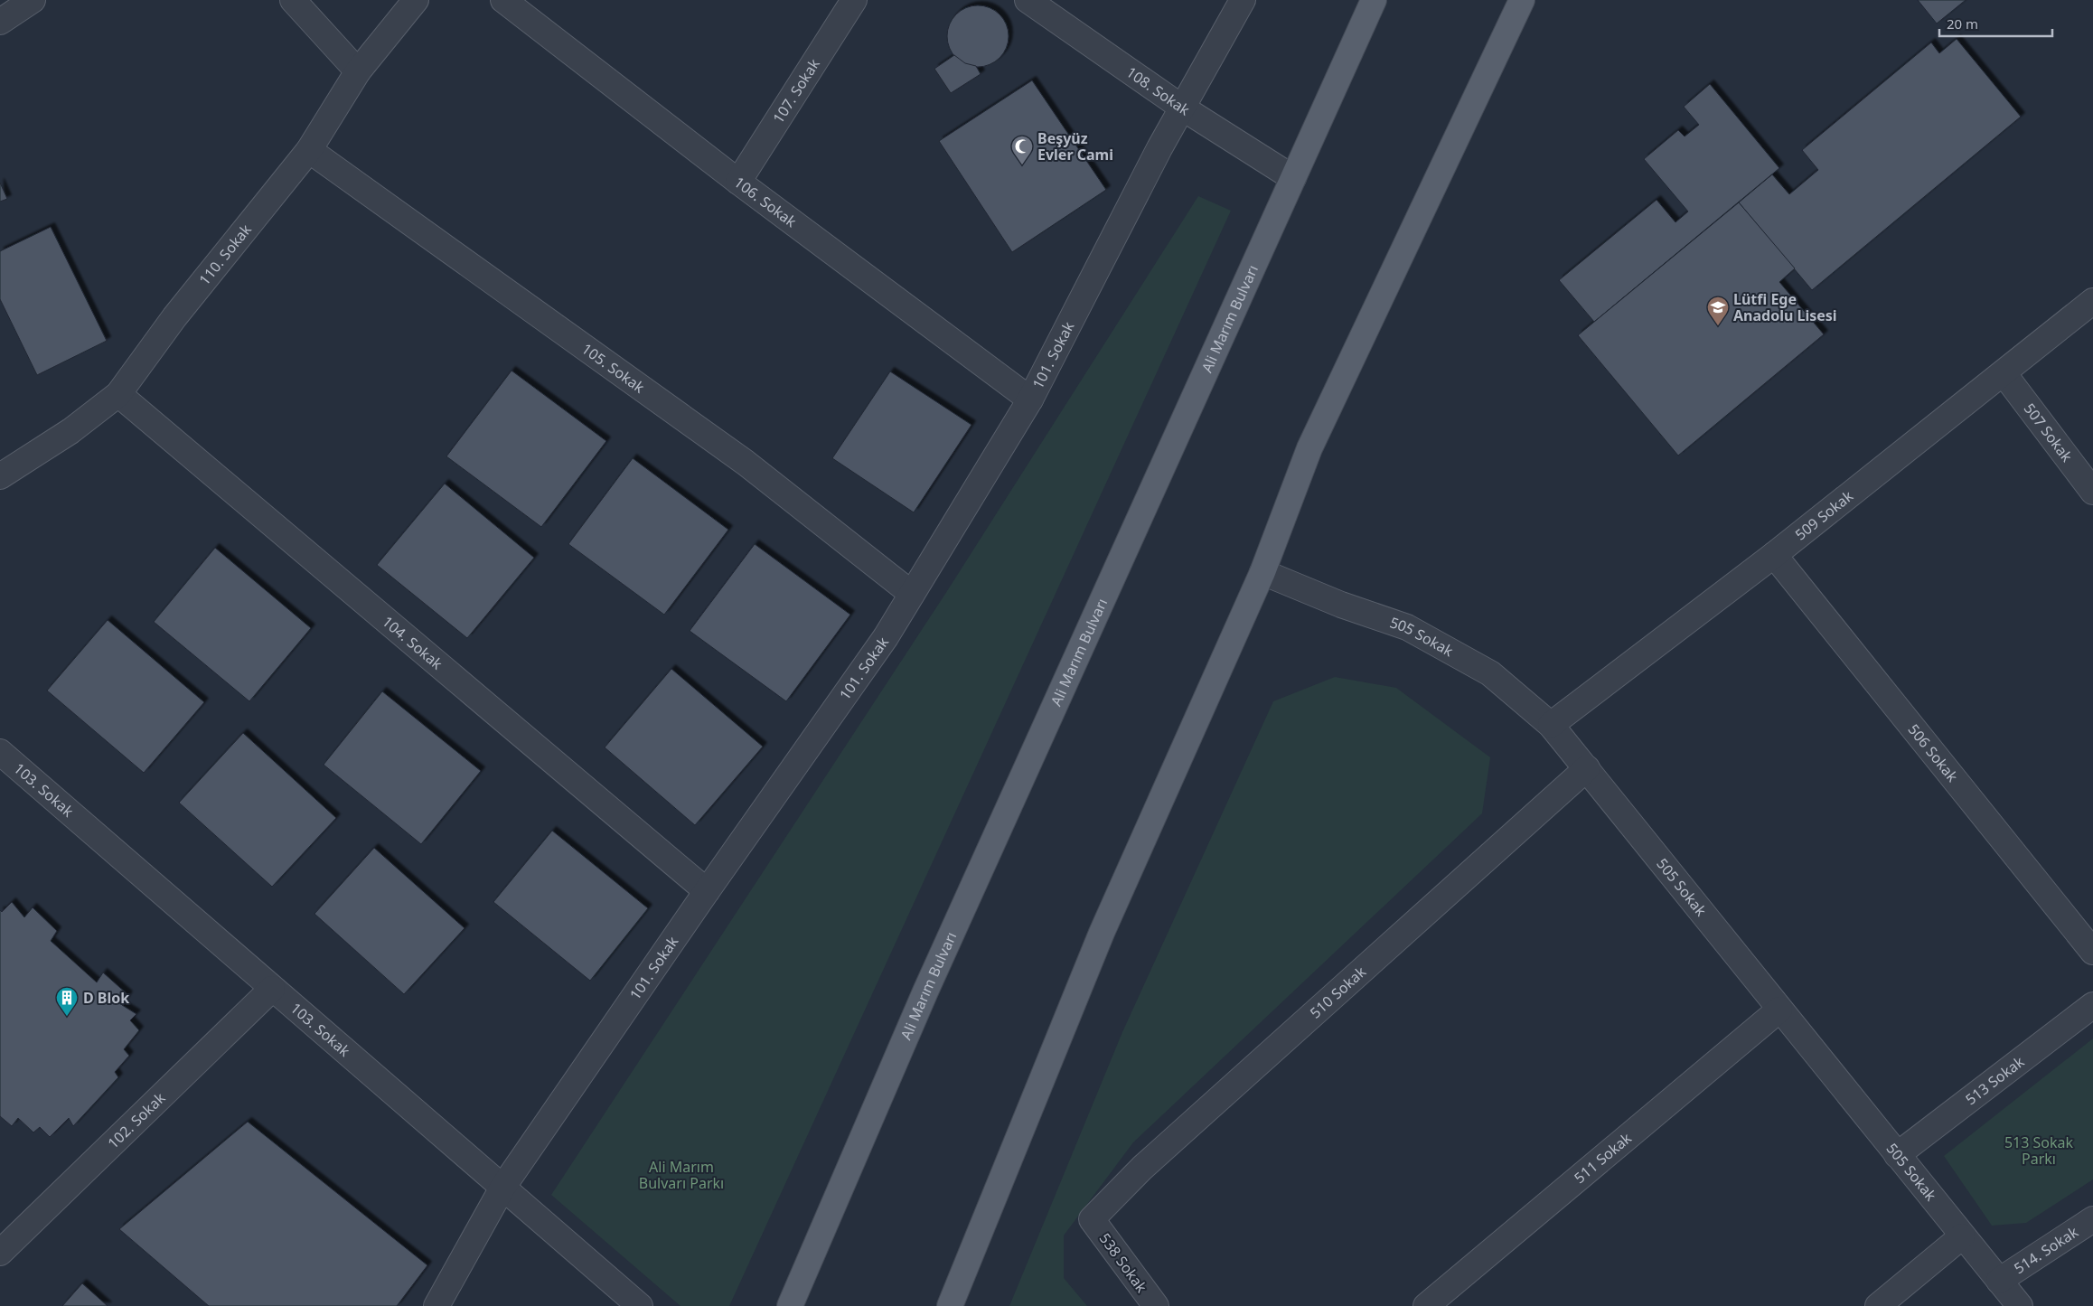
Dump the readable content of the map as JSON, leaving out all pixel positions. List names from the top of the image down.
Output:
{
  "streets": {
    "main road": ["Ali Marım Bulvarı"],
    "street": [
      "107. Sokak",
      "108. Sokak",
      "106. Sokak",
      "110. Sokak",
      "101. Sokak",
      "105. Sokak",
      "507 Sokak",
      "509 Sokak",
      "505 Sokak",
      "104. Sokak",
      "506 Sokak",
      "103. Sokak",
      "510 Sokak",
      "513 Sokak",
      "102. Sokak",
      "511 Sokak",
      "514. Sokak",
      "538 Sokak"
    ]
  },
  "crossings": [
    ["107. Sokak", "106. Sokak"],
    ["108. Sokak", "Ali Marım Bulvarı"],
    ["108. Sokak", "101. Sokak"],
    ["106. Sokak", "101. Sokak"],
    ["110. Sokak", "105. Sokak"],
    ["110. Sokak", "104. Sokak"],
    ["101. Sokak", "105. Sokak"],
    ["101. Sokak", "104. Sokak"],
    ["101. Sokak", "103. Sokak"],
    ["507 Sokak", "509 Sokak"],
    ["509 Sokak", "505 Sokak"],
    ["509 Sokak", "506 Sokak"],
    ["505 Sokak", "510 Sokak"],
    ["505 Sokak", "513 Sokak"],
    ["505 Sokak", "511 Sokak"],
    ["505 Sokak", "514. Sokak"],
    ["103. Sokak", "102. Sokak"],
    ["510 Sokak", "538 Sokak"]
  ],
  "parks": ["513 Sokak Parkı", "Ali Marım Bulvarı Parkı"],
  "places": {
    "mosque": ["Beşyüz Evler Cami"],
    "school or university": ["Lütfi Ege Anadolu Lisesi"],
    "building": ["D Blok"]
  },
  "scale_bar": "20 m"
}
